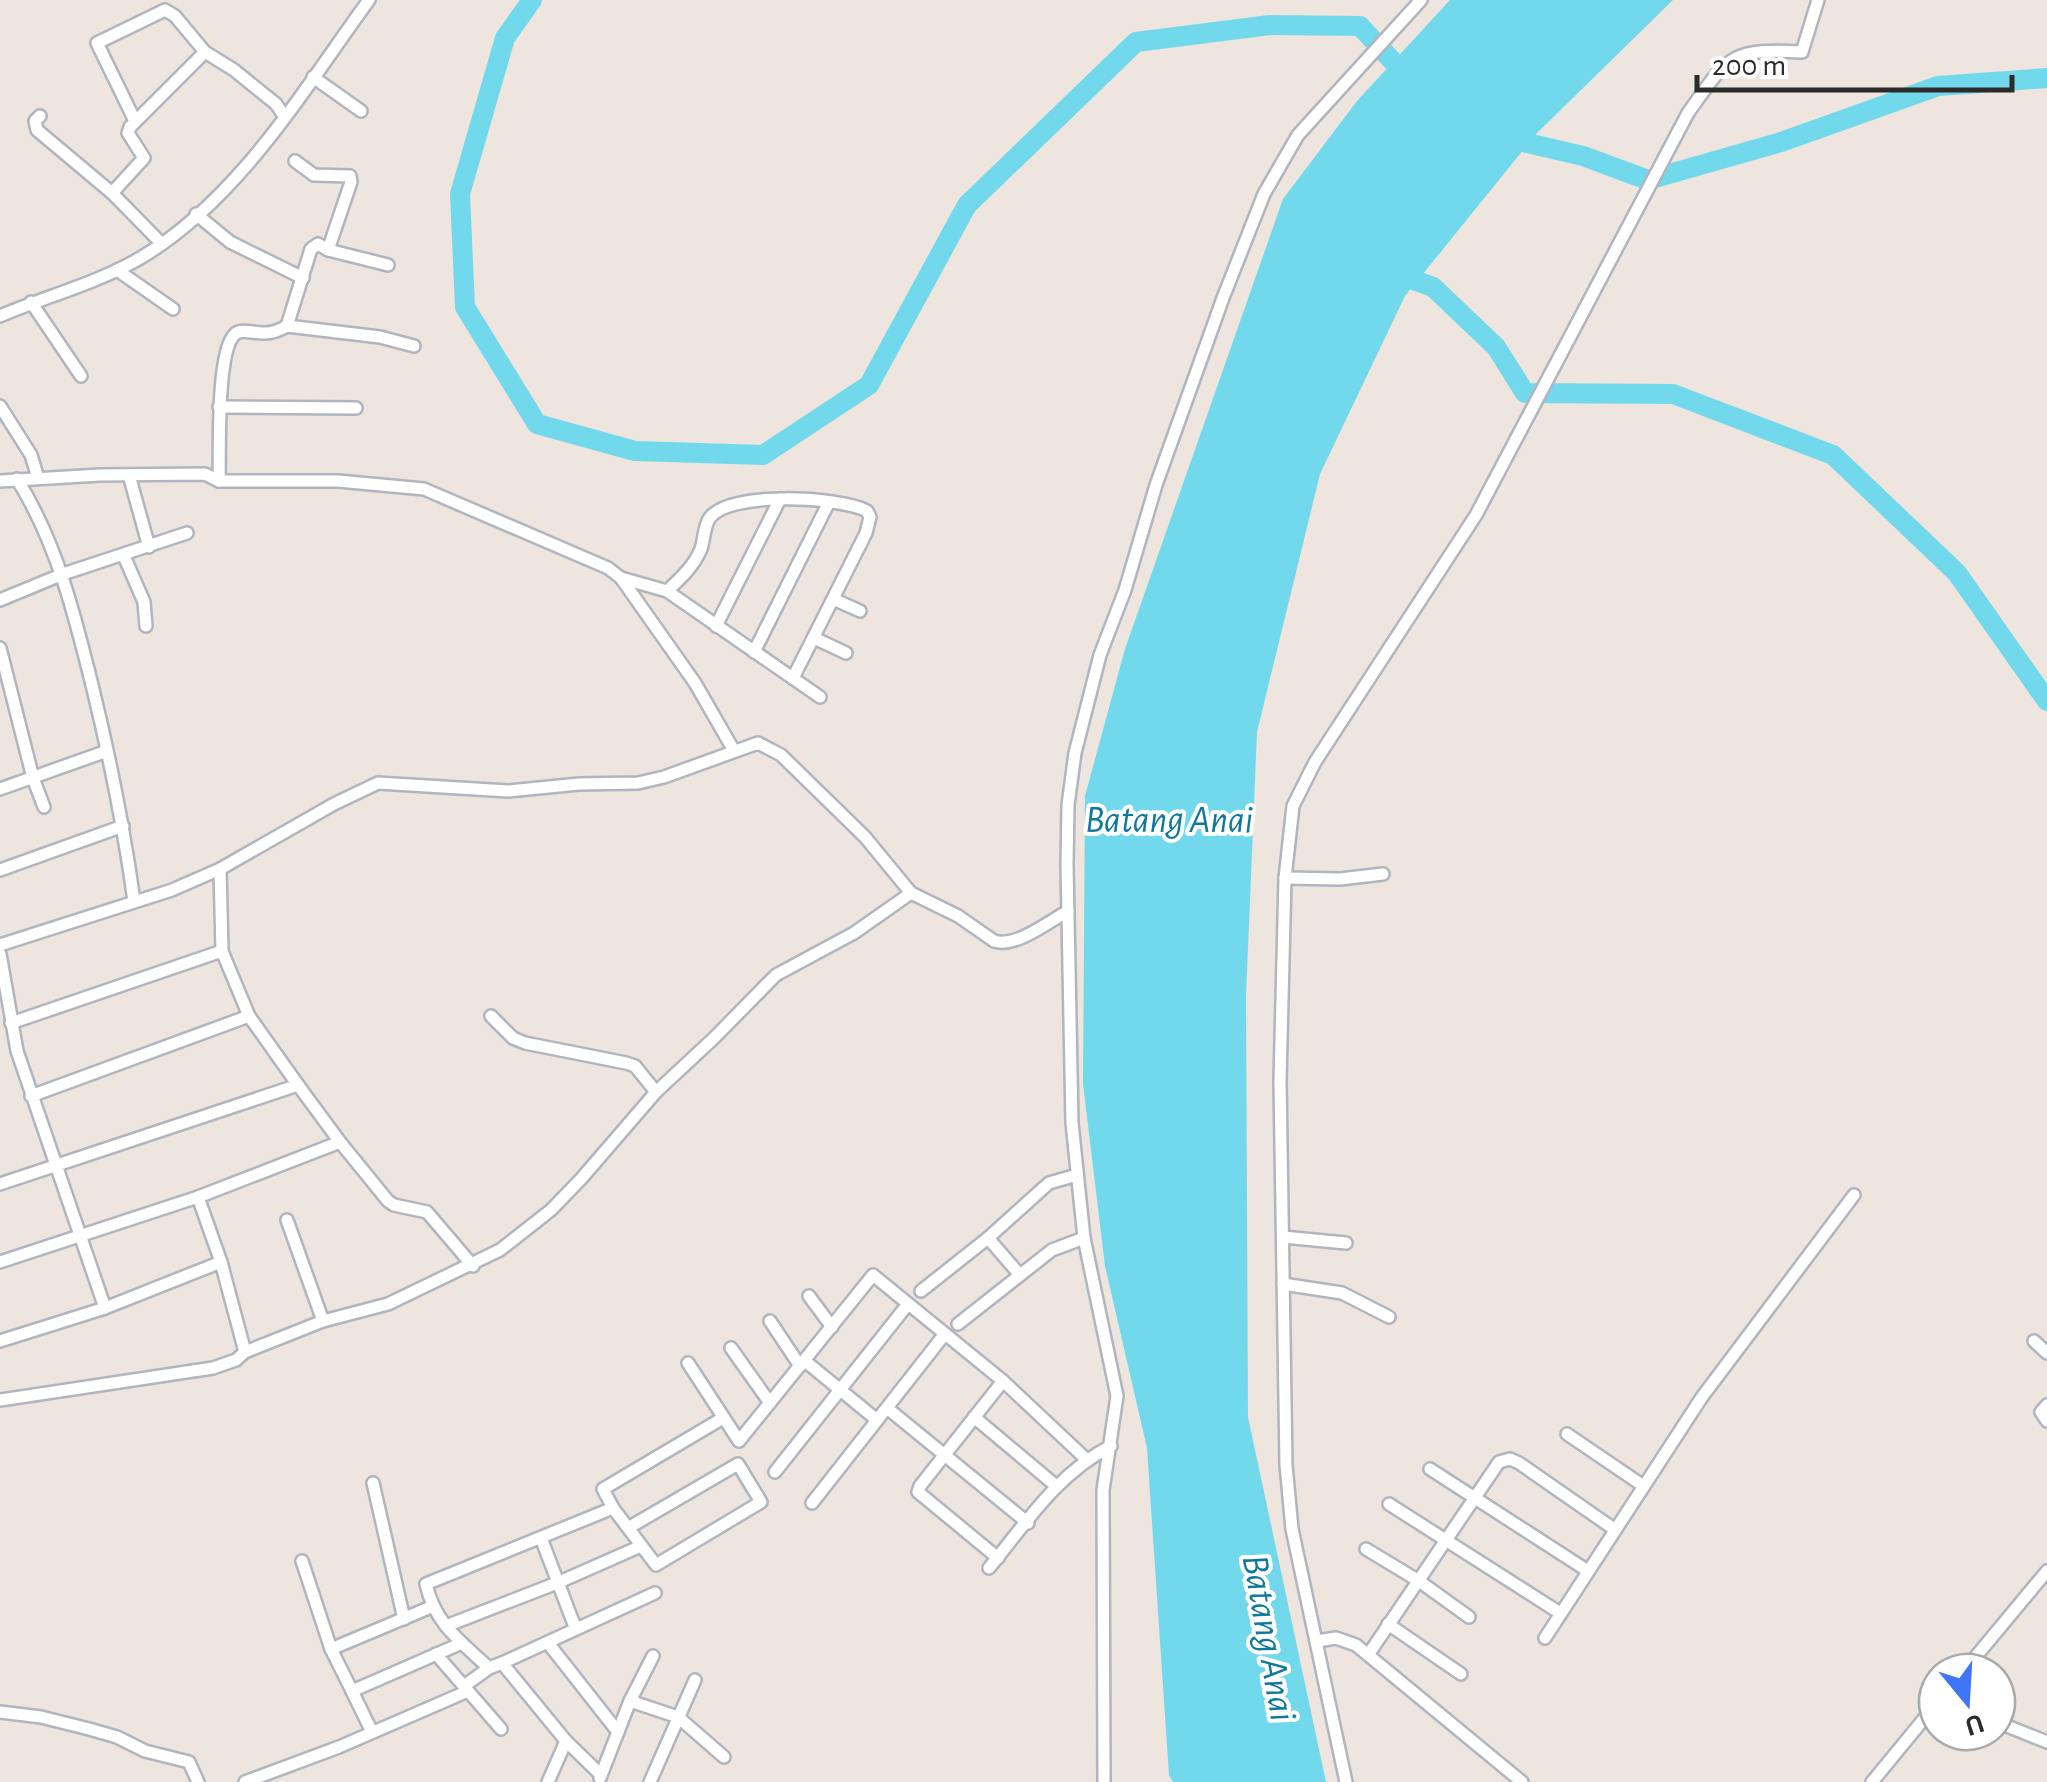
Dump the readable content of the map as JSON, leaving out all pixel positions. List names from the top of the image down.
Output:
{
  "water": ["Batang Anai"],
  "scale_bar": "200 m",
  "north": "bottom"
}
